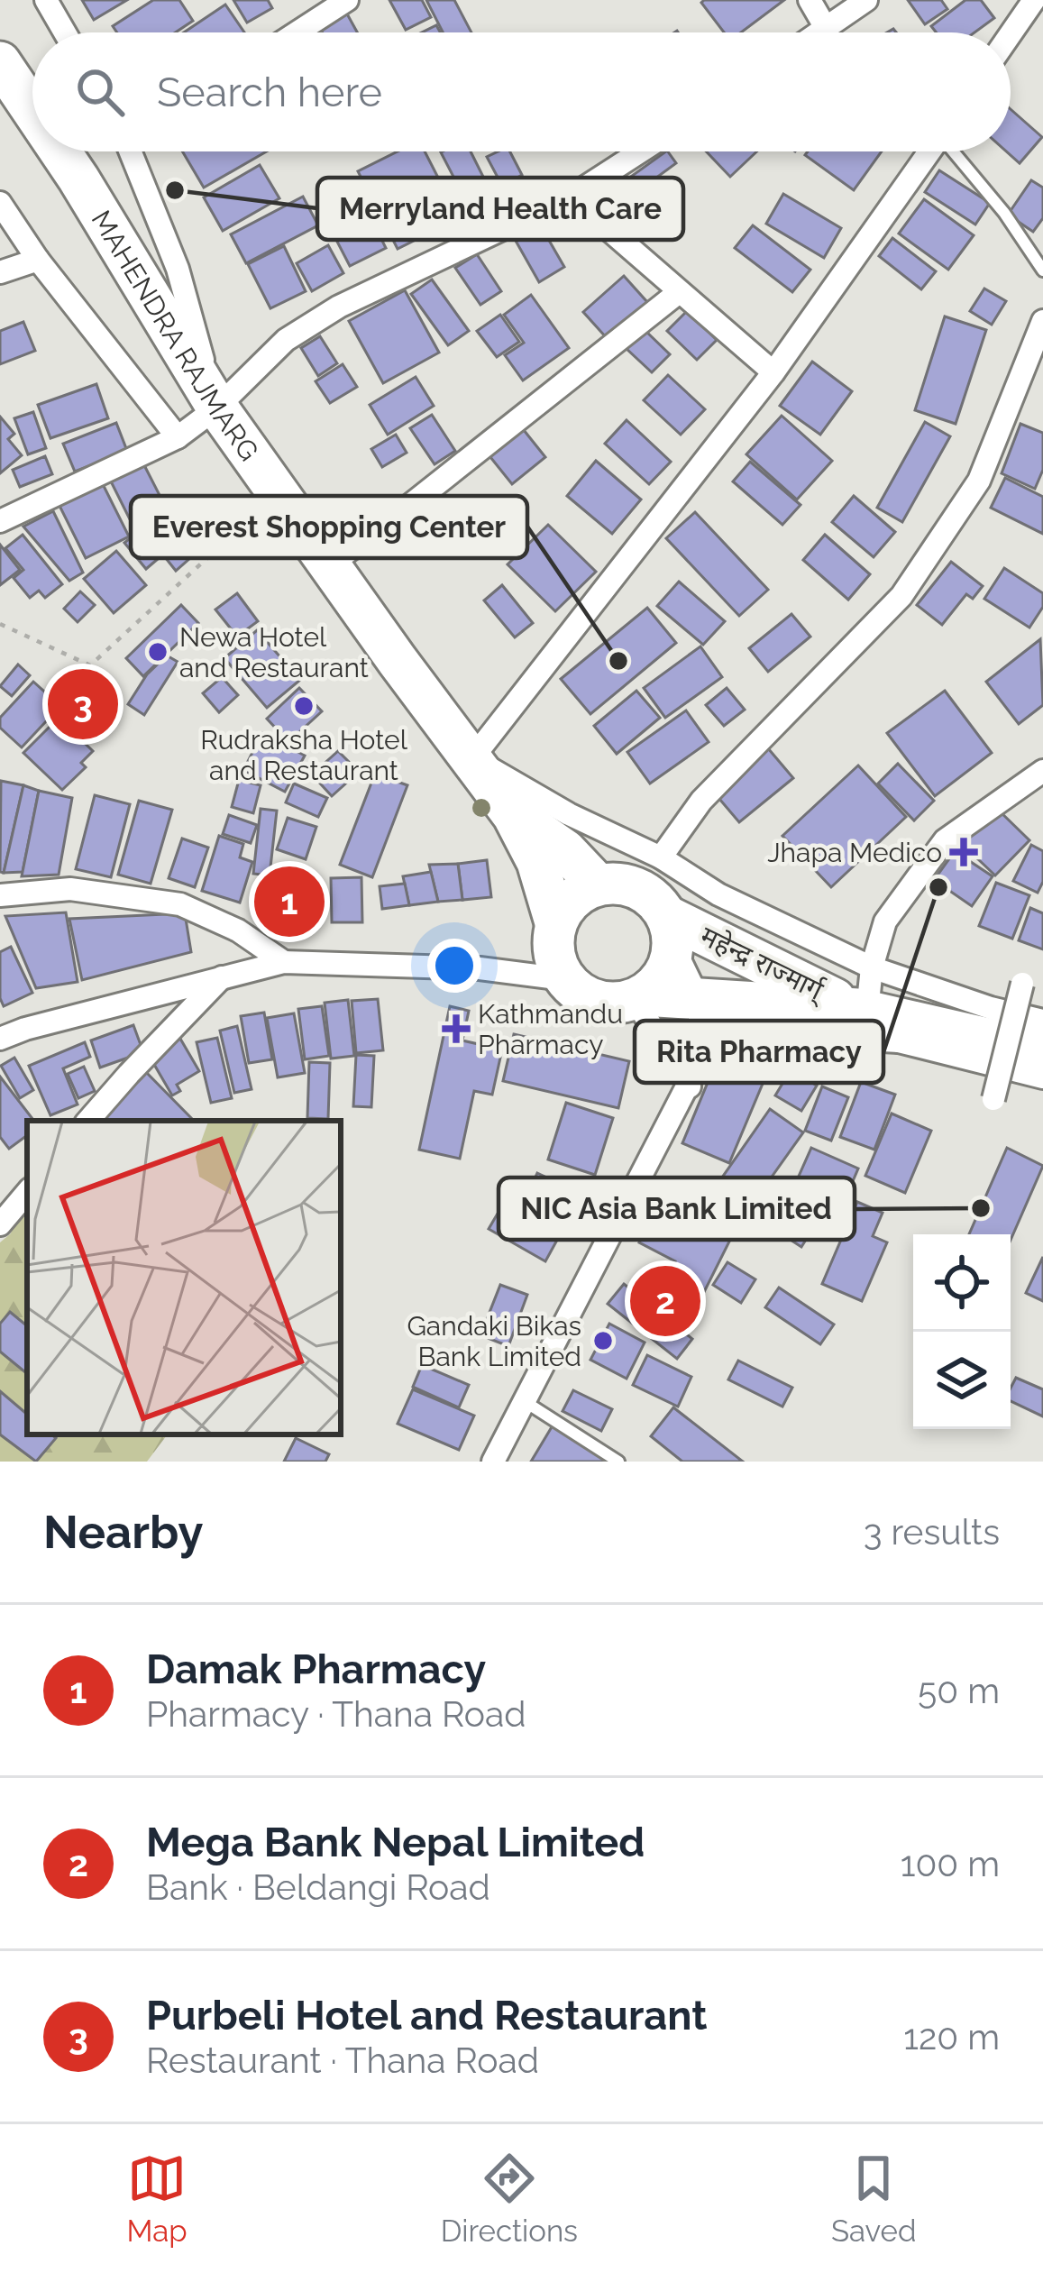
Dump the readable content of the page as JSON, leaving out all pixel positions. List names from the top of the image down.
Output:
{
  "streets": {
    "highway": ["MAHENDRA RAJMARG", "महेन्द्र राज्मार्ग्"]
  },
  "crossings": [
    ["MAHENDRA RAJMARG", "महेन्द्र राज्मार्ग्"]
  ],
  "places": {
    "other": [
      "Merryland Health Care",
      "Newa Hotel and Restaurant",
      "Everest Shopping Center",
      "Rudraksha Hotel and Restaurant",
      "Rita Pharmacy",
      "NIC Asia Bank Limited",
      "Gandaki Bikas Bank Limited"
    ],
    "health": ["Jhapa Medico", "Kathmandu Pharmacy"]
  },
  "page": {
    "search": "Search here",
    "pins": ["3", "1", "2"],
    "heading": ["Nearby", "3 results"],
    "list": [
      {
        "mark": "1",
        "name": "Damak Pharmacy",
        "note": "Pharmacy · Thana Road",
        "value": "50 m"
      },
      {
        "mark": "2",
        "name": "Mega Bank Nepal Limited",
        "note": "Bank · Beldangi Road",
        "value": "100 m"
      },
      {
        "mark": "3",
        "name": "Purbeli Hotel and Restaurant",
        "note": "Restaurant · Thana Road",
        "value": "120 m"
      }
    ],
    "nav": ["Map", "Directions", "Saved"]
  }
}
